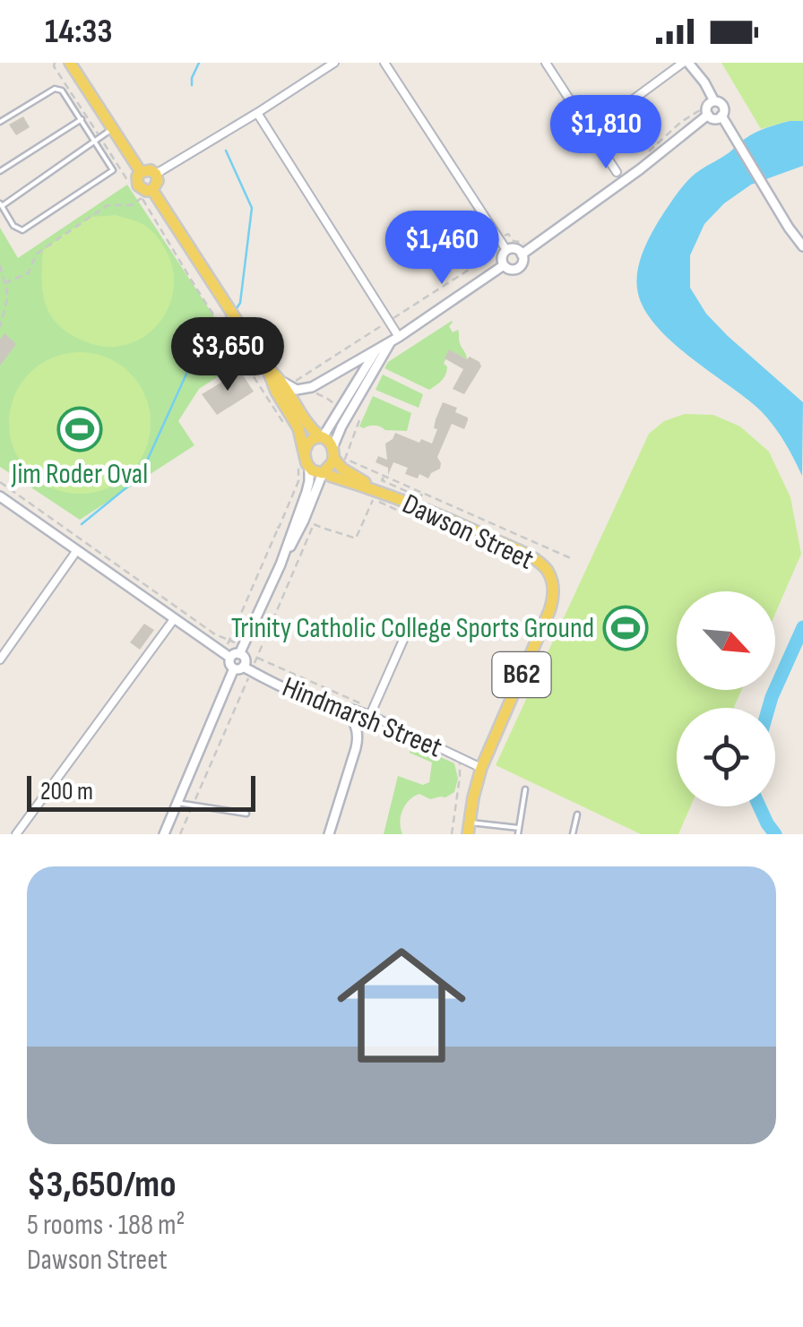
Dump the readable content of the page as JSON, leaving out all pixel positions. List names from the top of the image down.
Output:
{
  "streets": {
    "main road": ["Dawson Street", "B62"],
    "street": ["Hindmarsh Street"]
  },
  "crossings": [
    ["Dawson Street", "B62"],
    ["Dawson Street", "Hindmarsh Street"],
    ["B62", "Hindmarsh Street"]
  ],
  "places": {
    "sports": ["Jim Roder Oval", "Trinity Catholic College Sports Ground"]
  },
  "scale_bar": "200 m",
  "north": "bottom right",
  "page": {
    "status": "14:33",
    "price": ["$1,810", "$1,460", "$3,650"],
    "scale": "200 m",
    "list": [
      {
        "name": "$3,650/mo",
        "note": "5 rooms · 188 m² · Dawson Street"
      }
    ]
  }
}
